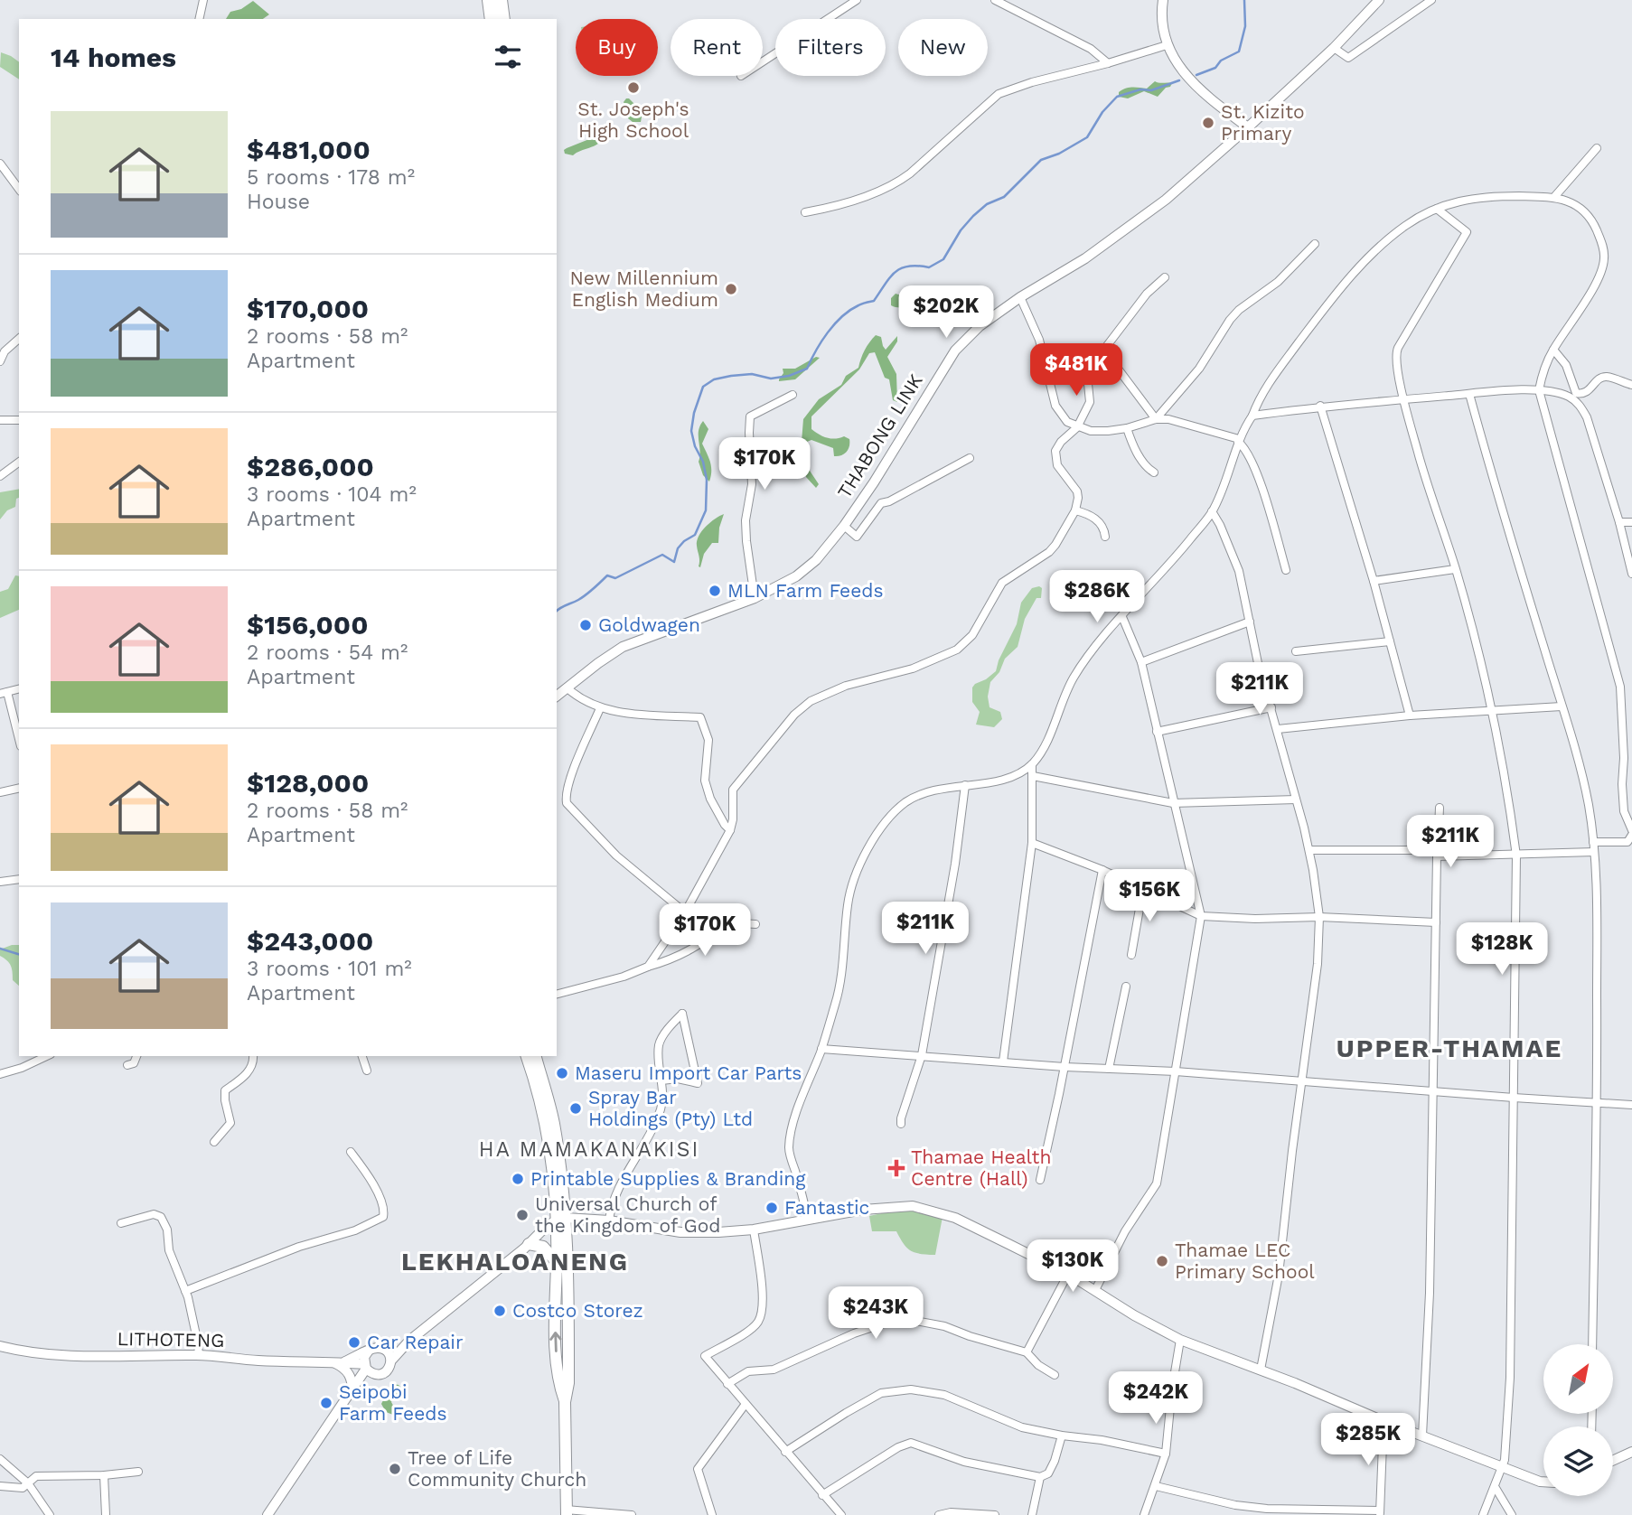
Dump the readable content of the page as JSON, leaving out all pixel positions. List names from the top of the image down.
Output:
{
  "streets": {
    "main road": ["THABONG LINK", "LITHOTENG"]
  },
  "districts": ["UPPER-THAMAE", "HA MAMAKANAKISI", "LEKHALOANENG"],
  "places": {
    "other": [
      "St. Joseph's High School",
      "St. Kizito Primary",
      "New Millennium English Medium",
      "MLN Farm Feeds",
      "Goldwagen",
      "Maseru Import Car Parts",
      "Spray Bar Holdings (Pty) Ltd",
      "Printable Supplies & Branding",
      "Fantastic",
      "Universal Church of the Kingdom of God",
      "Thamae LEC Primary School",
      "Costco Storez",
      "Car Repair",
      "Seipobi Farm Feeds",
      "Tree of Life Community Church"
    ],
    "health": ["Thamae Health Centre (Hall)"]
  },
  "north": "top right",
  "page": {
    "chip": [
      "Buy",
      "Rent",
      "Filters",
      "New"
    ],
    "heading": "14 homes",
    "list": [
      {
        "name": "$481,000",
        "note": "5 rooms · 178 m² · House"
      },
      {
        "name": "$170,000",
        "note": "2 rooms · 58 m² · Apartment"
      },
      {
        "name": "$286,000",
        "note": "3 rooms · 104 m² · Apartment"
      },
      {
        "name": "$156,000",
        "note": "2 rooms · 54 m² · Apartment"
      },
      {
        "name": "$128,000",
        "note": "2 rooms · 58 m² · Apartment"
      },
      {
        "name": "$243,000",
        "note": "3 rooms · 101 m² · Apartment"
      }
    ],
    "price": [
      "$202K",
      "$481K",
      "$170K",
      "$286K",
      "$211K",
      "$211K",
      "$156K",
      "$211K",
      "$170K",
      "$128K",
      "$130K",
      "$243K",
      "$242K",
      "$285K"
    ]
  }
}
